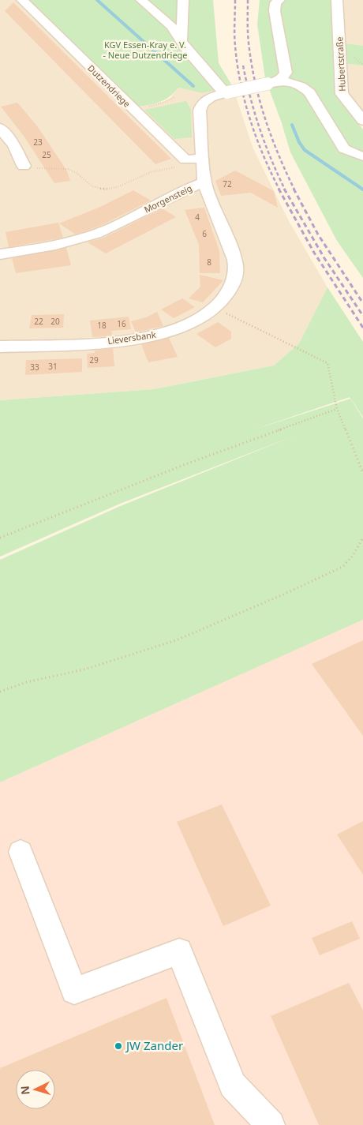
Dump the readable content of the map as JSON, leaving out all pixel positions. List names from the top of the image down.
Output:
{
  "streets": {
    "street": [
      "Hubertstraße",
      "Dutzendriege",
      "Morgensteig",
      "Lieversbank"
    ]
  },
  "crossings": [
    ["Morgensteig", "Lieversbank"]
  ],
  "parks": ["KGV Essen-Kray e. V. - Neue Dutzendriege"],
  "places": ["JW Zander"],
  "house_numbers": [
    "23",
    "25",
    "72",
    "4",
    "6",
    "8",
    "22",
    "20",
    "16",
    "18",
    "29",
    "31",
    "33"
  ],
  "north": "left"
}
